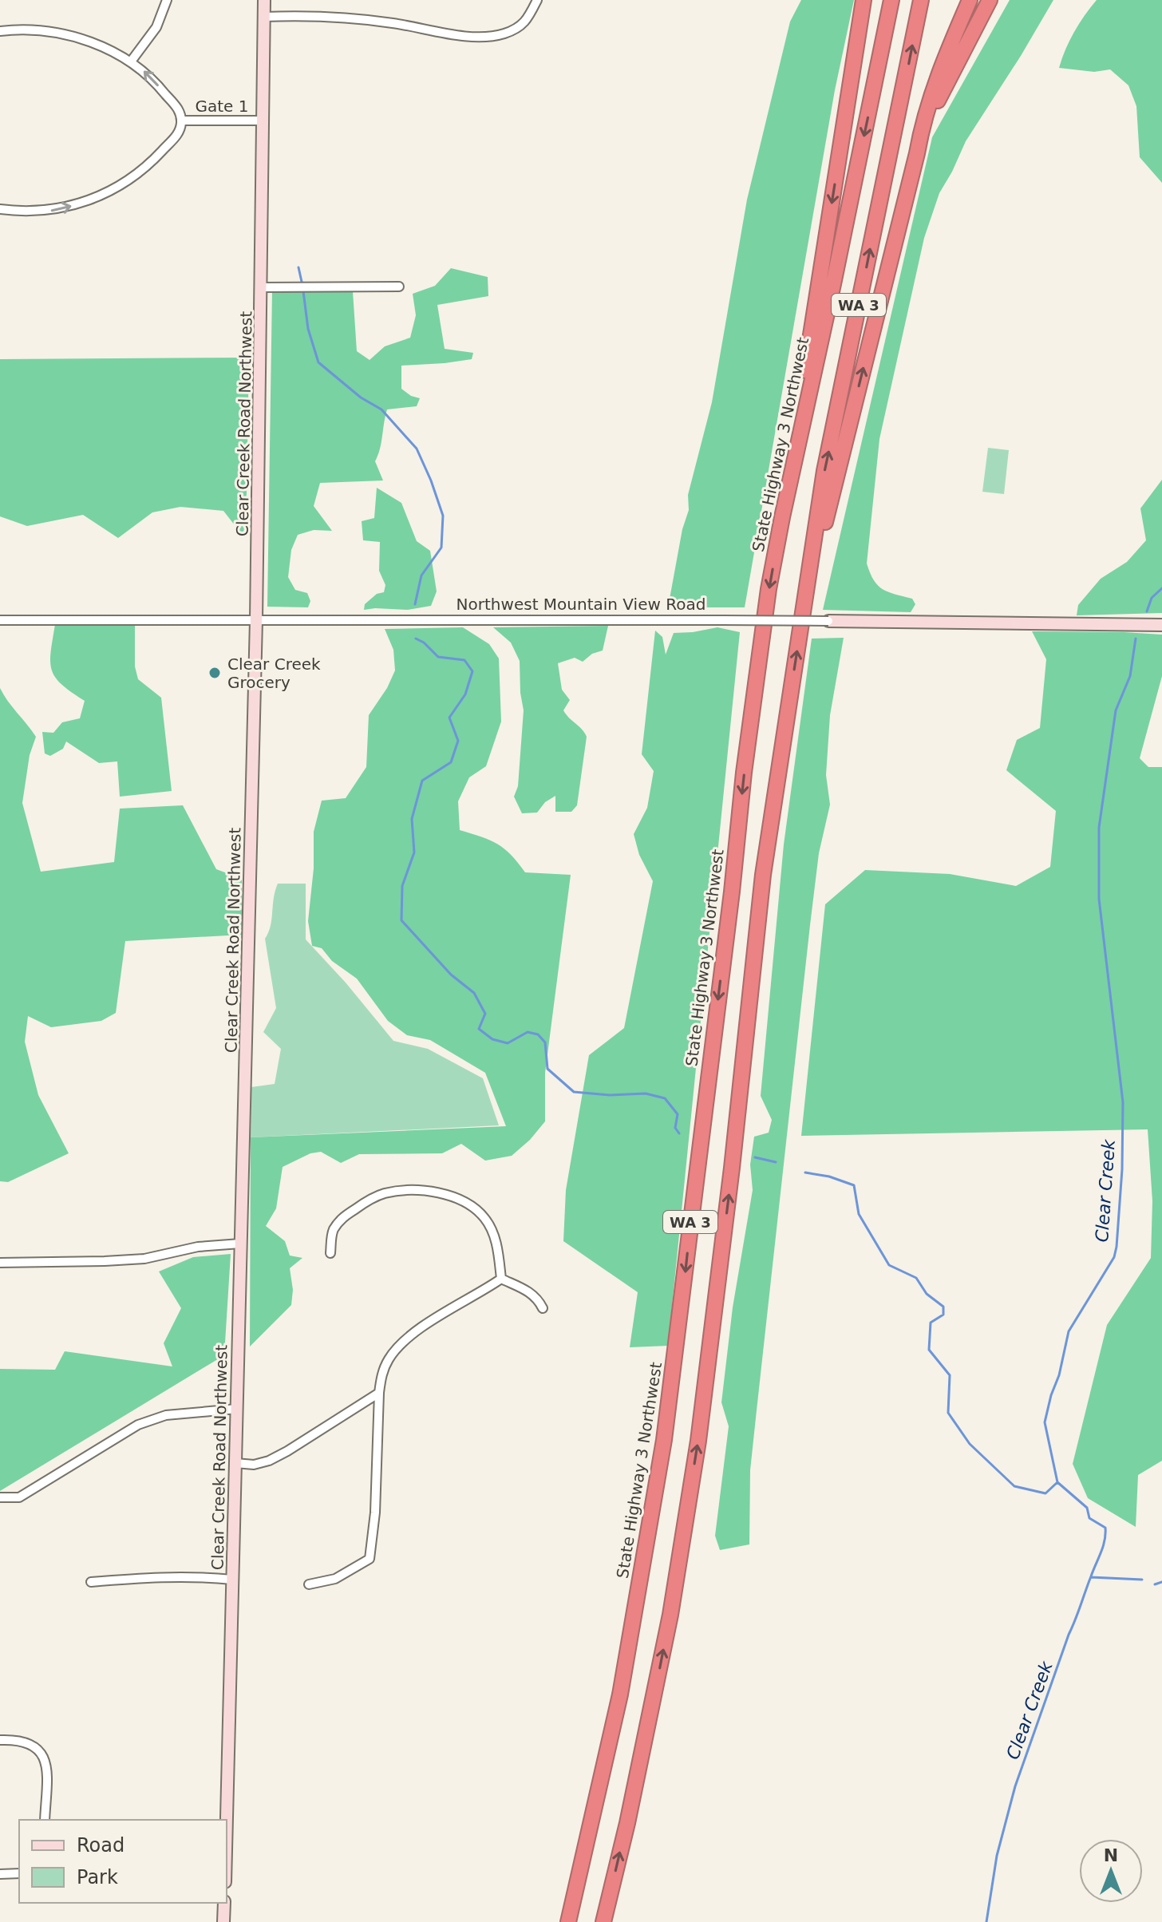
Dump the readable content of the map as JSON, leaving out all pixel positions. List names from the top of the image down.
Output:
{
  "streets": {
    "highway": ["WA 3", "State Highway 3 Northwest"],
    "main road": ["Clear Creek Road Northwest", "Northwest Mountain View Road"],
    "street": ["Gate 1"]
  },
  "crossings": [
    ["Gate 1", "Clear Creek Road Northwest"],
    ["Clear Creek Road Northwest", "Northwest Mountain View Road"]
  ],
  "water": ["Clear Creek"],
  "places": ["Clear Creek Grocery"],
  "legend": ["Road", "Park"],
  "north": "top"
}
